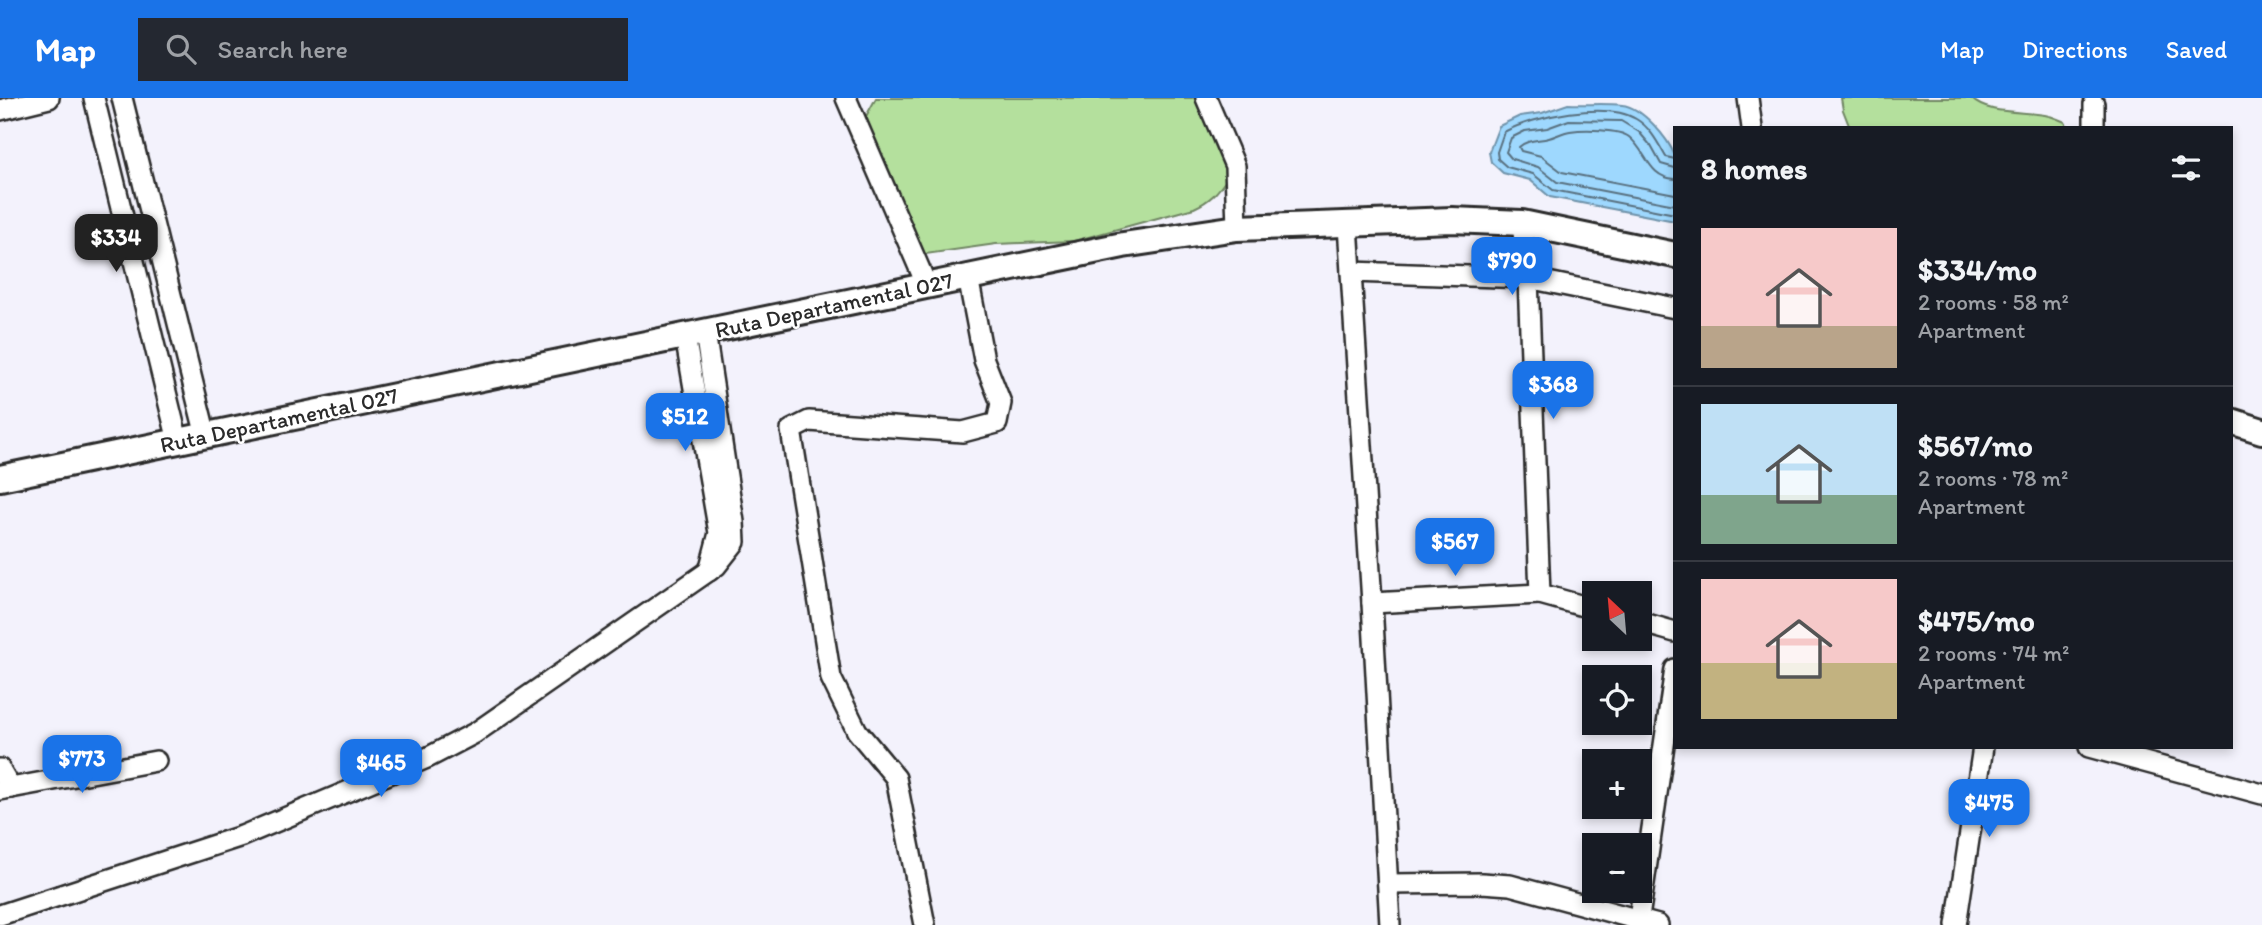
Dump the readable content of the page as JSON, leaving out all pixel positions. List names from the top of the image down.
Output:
{
  "streets": {
    "main road": ["Ruta Departamental 027"]
  },
  "north": "top left",
  "page": {
    "header": "Map",
    "search": "Search here",
    "nav": ["Map", "Directions", "Saved"],
    "heading": "8 homes",
    "list": [
      {
        "name": "$334/mo",
        "note": "2 rooms · 58 m² · Apartment"
      },
      {
        "name": "$567/mo",
        "note": "2 rooms · 78 m² · Apartment"
      },
      {
        "name": "$475/mo",
        "note": "2 rooms · 74 m² · Apartment"
      }
    ],
    "price": [
      "$334",
      "$790",
      "$368",
      "$512",
      "$567",
      "$773",
      "$465",
      "$475"
    ],
    "map_buttons": ["+", "−"]
  }
}
